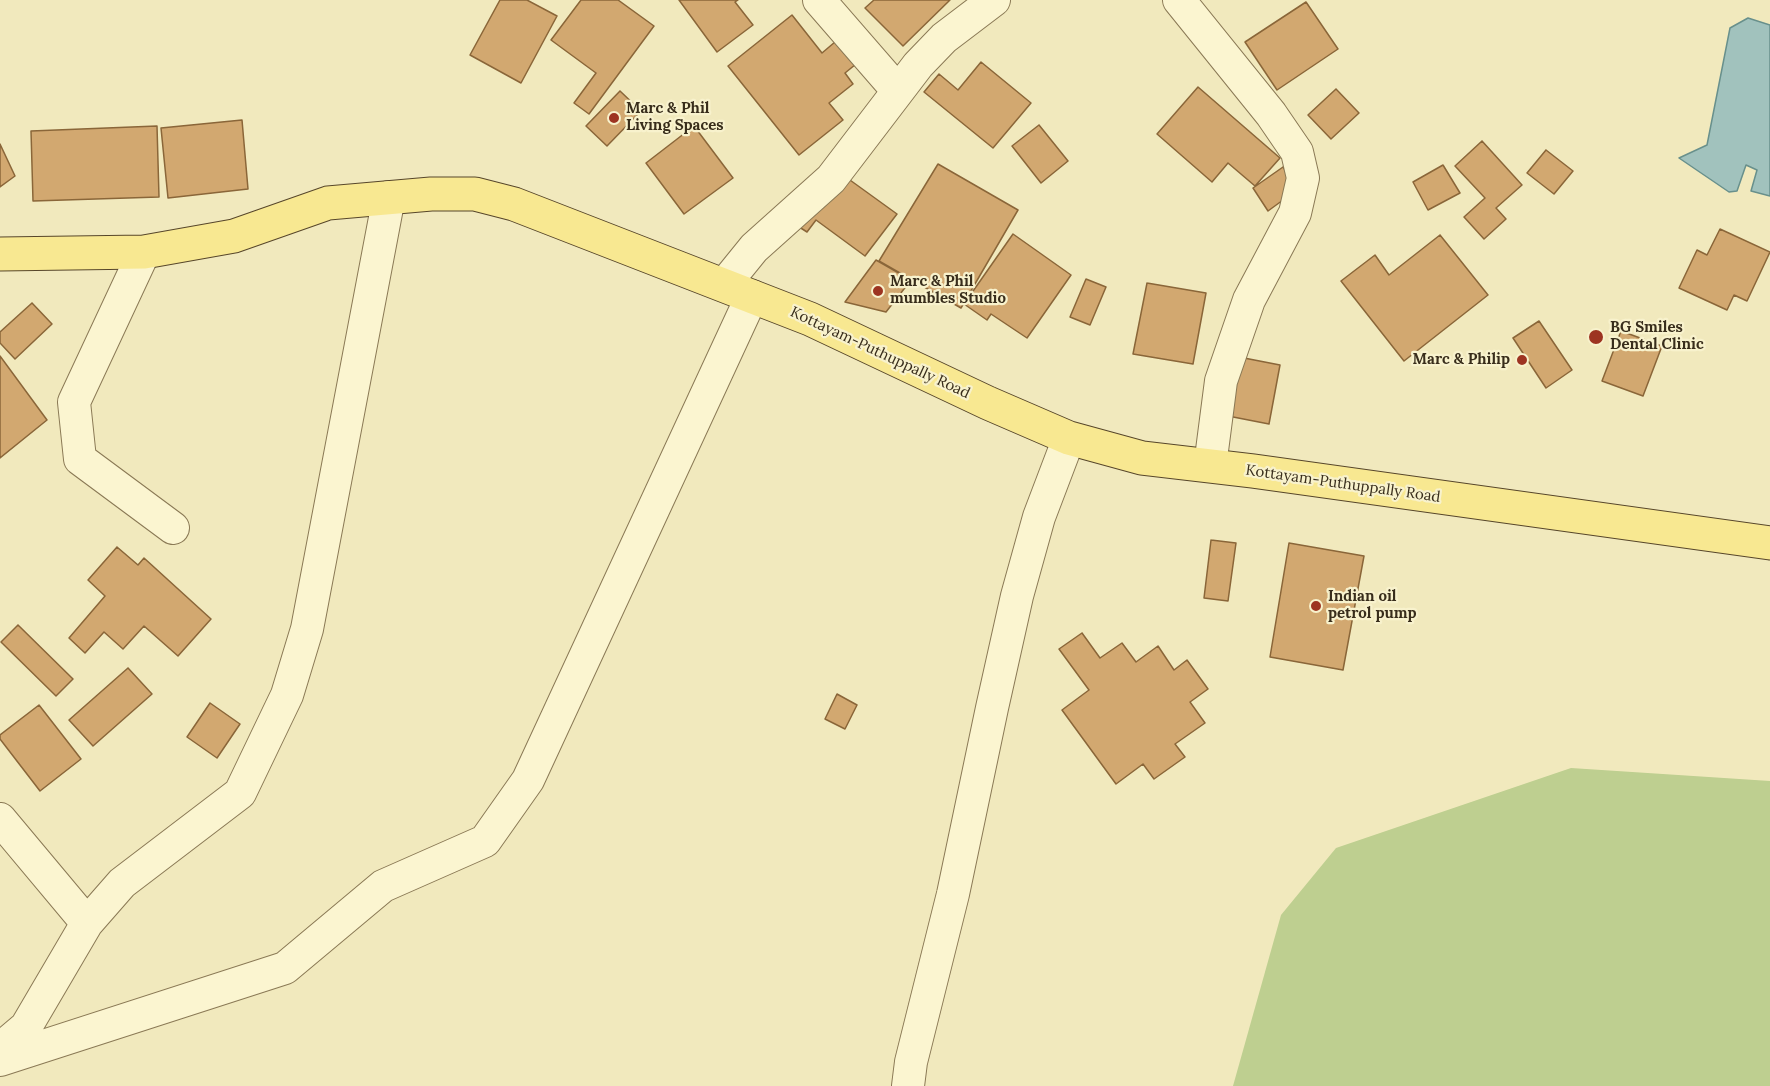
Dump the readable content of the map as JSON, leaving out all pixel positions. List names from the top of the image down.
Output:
{
  "streets": {
    "main road": ["Kottayam-Puthuppally Road"]
  },
  "places": [
    "Marc & Phil Living Spaces",
    "Marc & Phil mumbles Studio",
    "BG Smiles Dental Clinic",
    "Marc & Philip",
    "Indian oil petrol pump"
  ]
}
